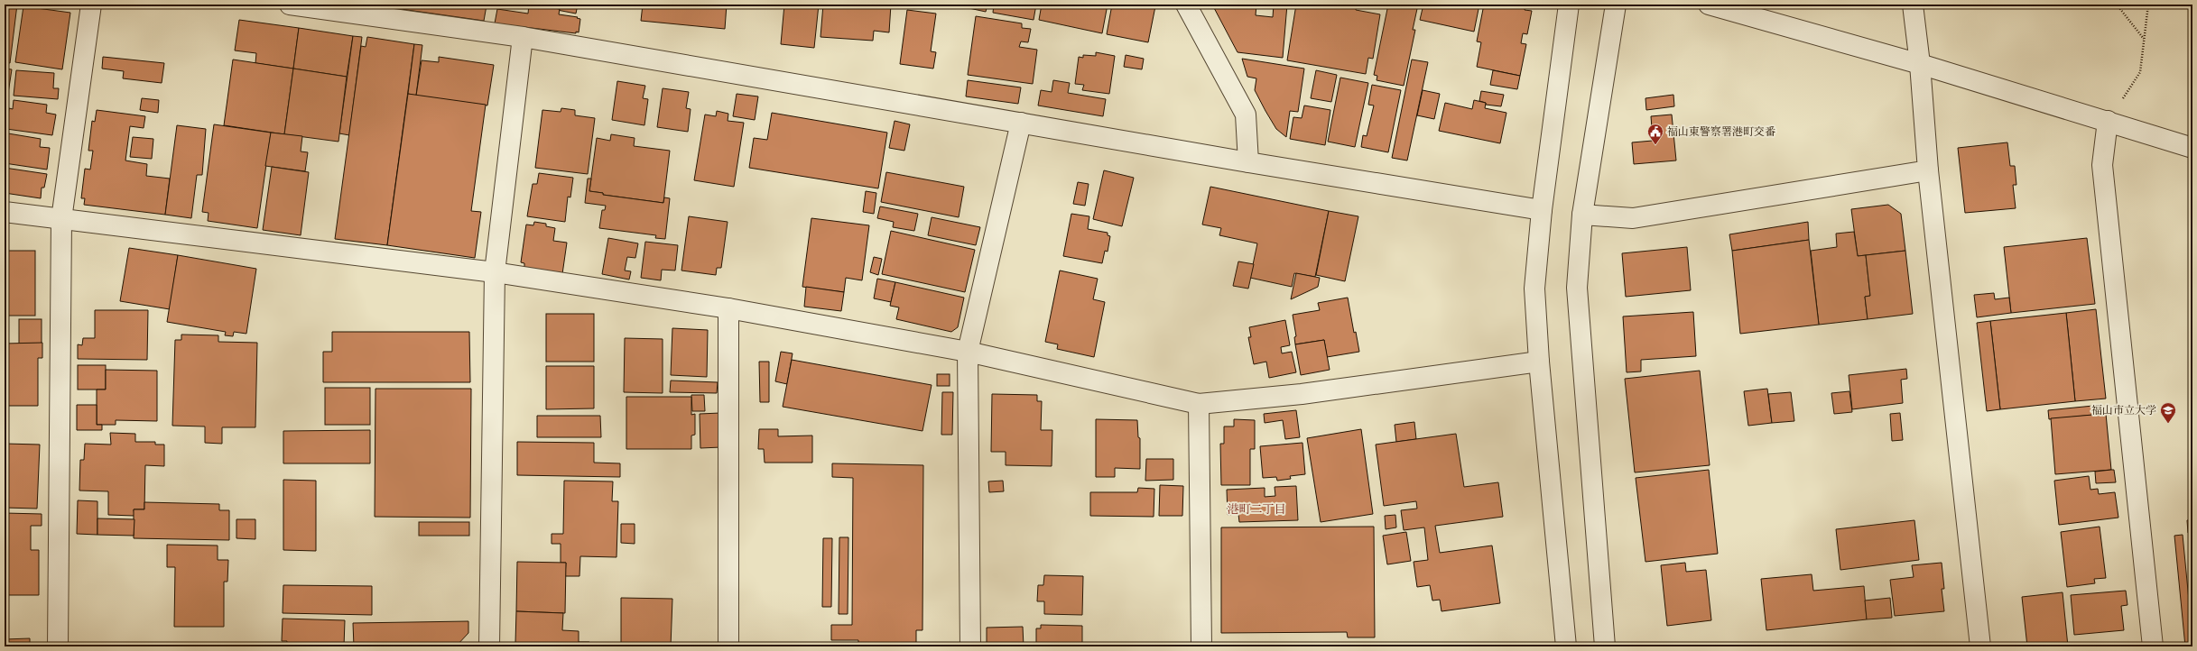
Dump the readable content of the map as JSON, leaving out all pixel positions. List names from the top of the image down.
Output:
{
  "districts": ["港町二丁目"],
  "places": {
    "public building": ["福山東警察署港町交番"],
    "school or university": ["福山市立大学"]
  }
}
